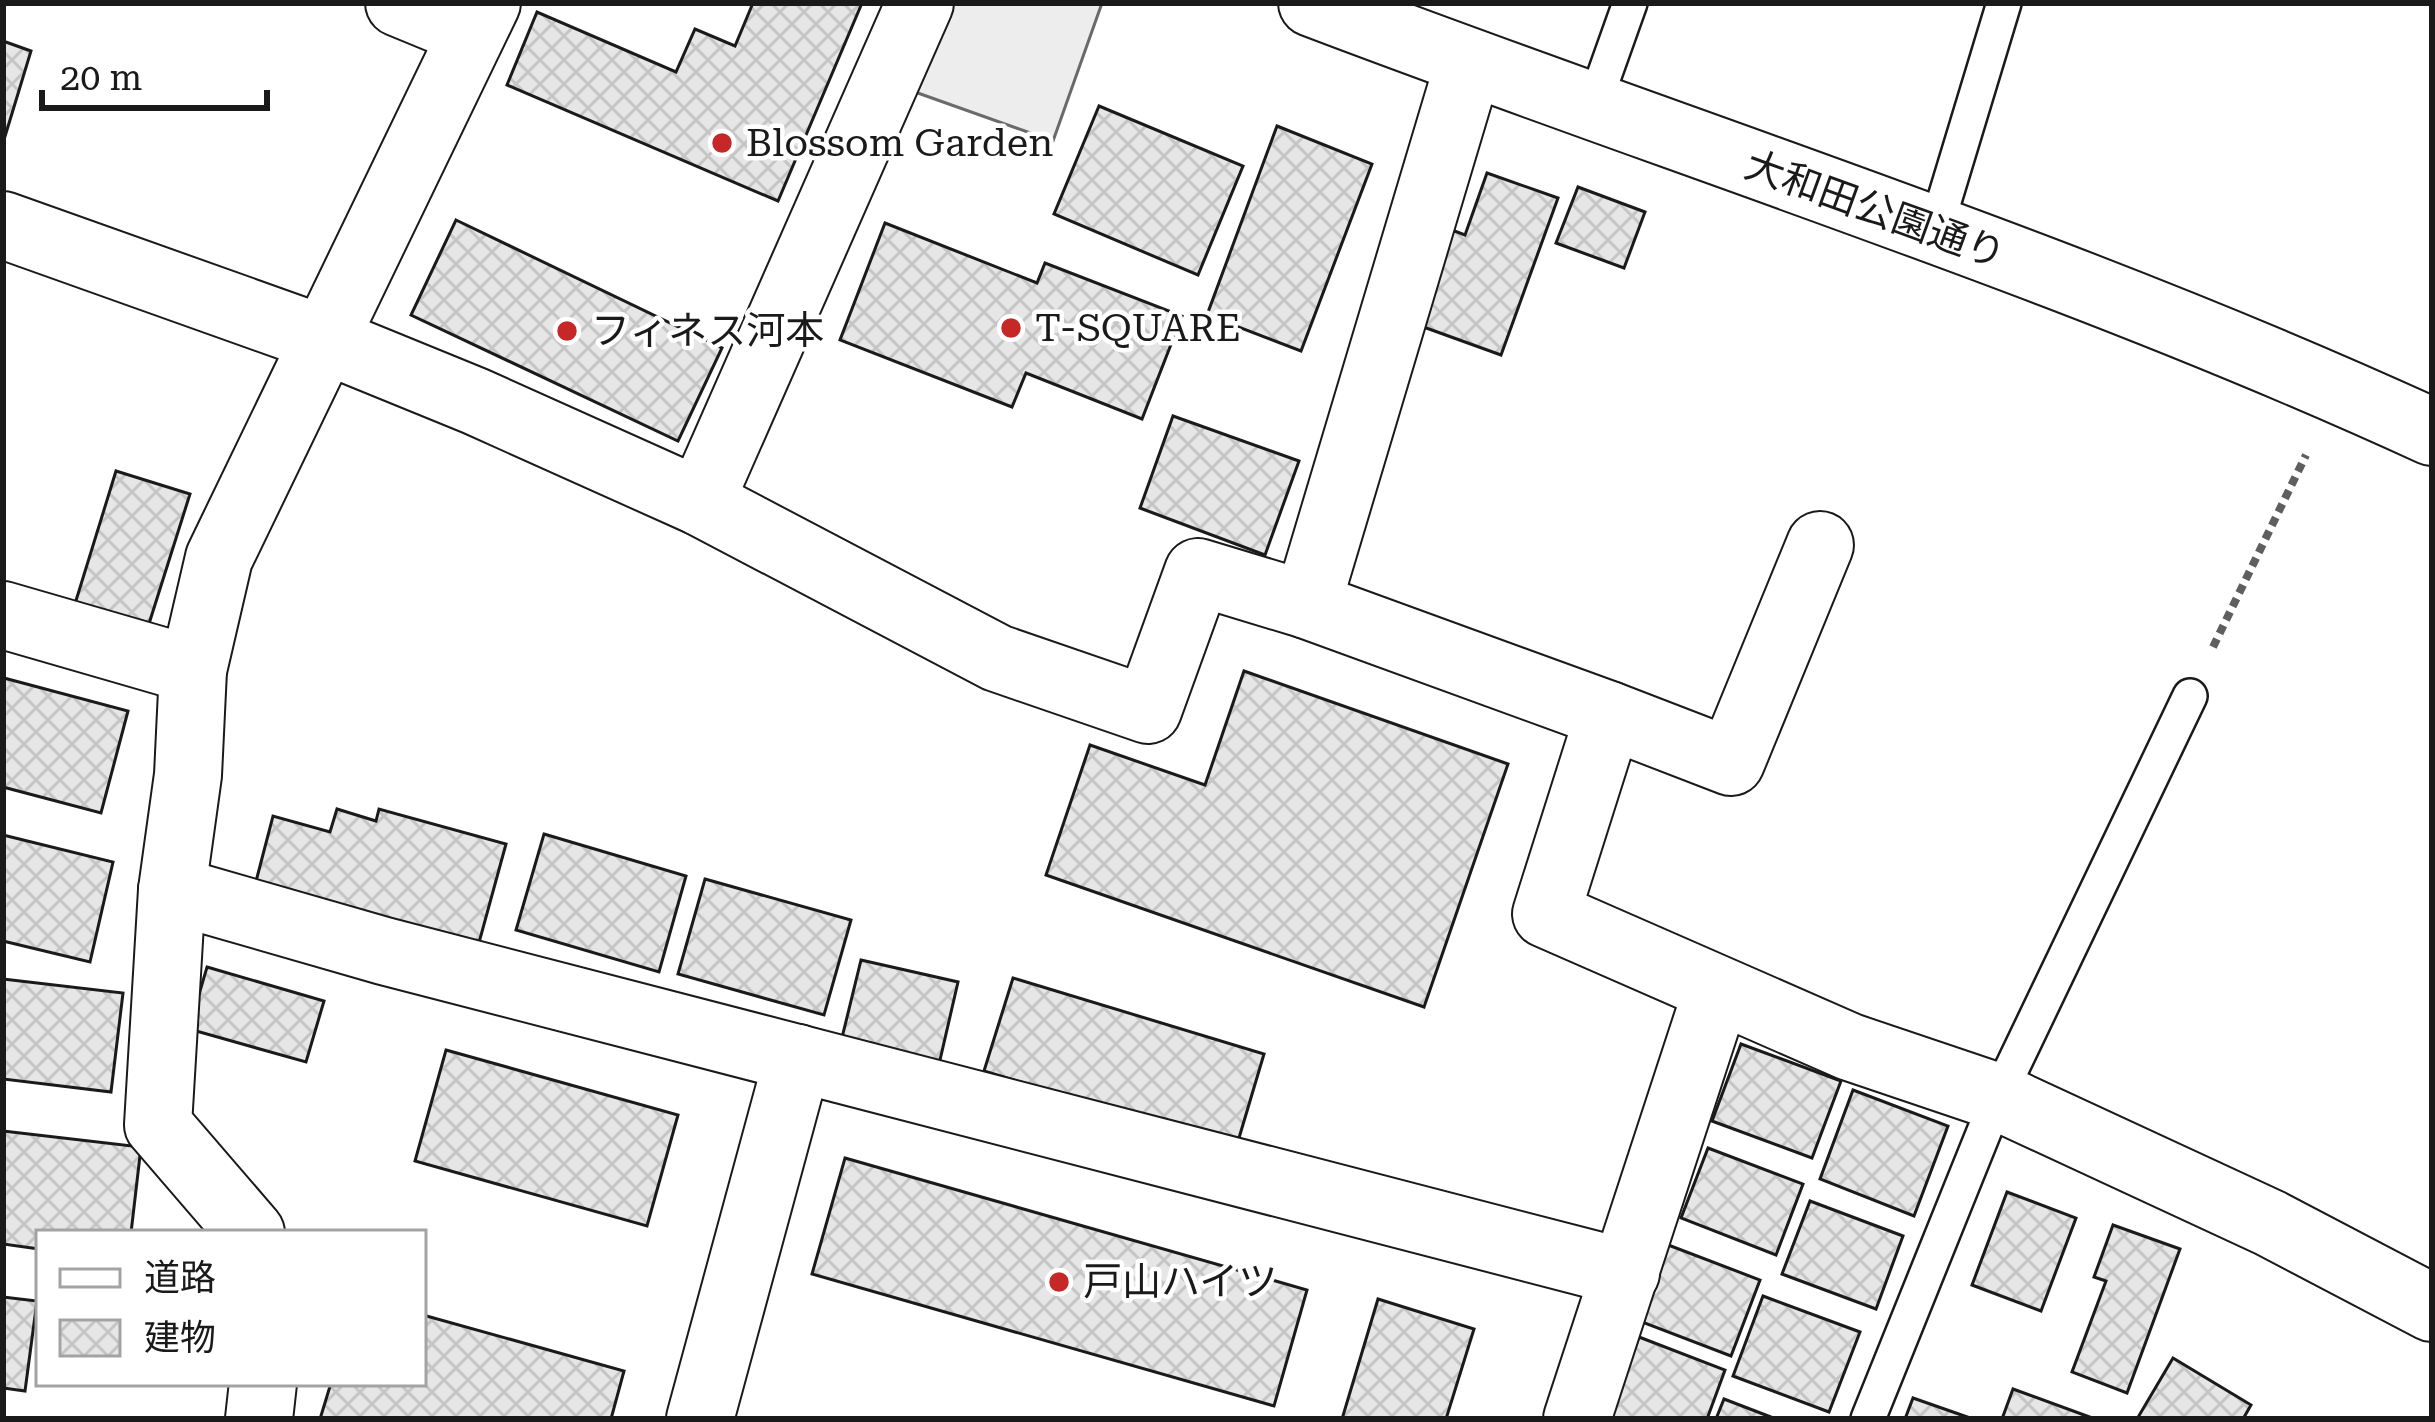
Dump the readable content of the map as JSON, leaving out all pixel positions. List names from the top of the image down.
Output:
{
  "streets": {
    "street": ["大和田公園通り"]
  },
  "places": [
    "Blossom Garden",
    "T-SQUARE",
    "フィネス河本",
    "戸山ハイツ"
  ],
  "legend": ["道路", "建物"],
  "scale_bar": "20 m"
}
